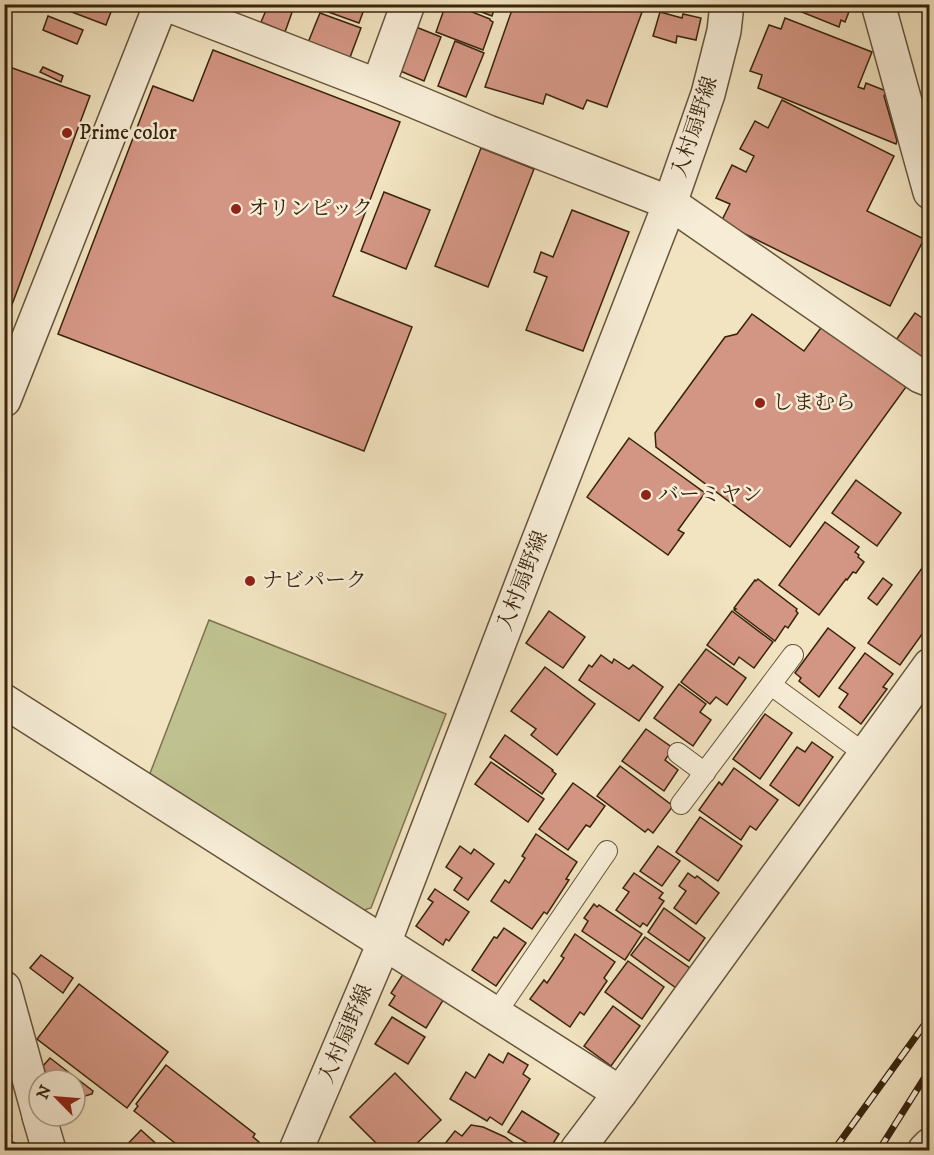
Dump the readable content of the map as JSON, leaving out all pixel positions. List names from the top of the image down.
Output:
{
  "streets": {
    "street": ["入村扇野線"]
  },
  "places": [
    "Prime color",
    "オリンピック",
    "しまむら",
    "バーミヤン",
    "ナビパーク"
  ],
  "north": "top left"
}
